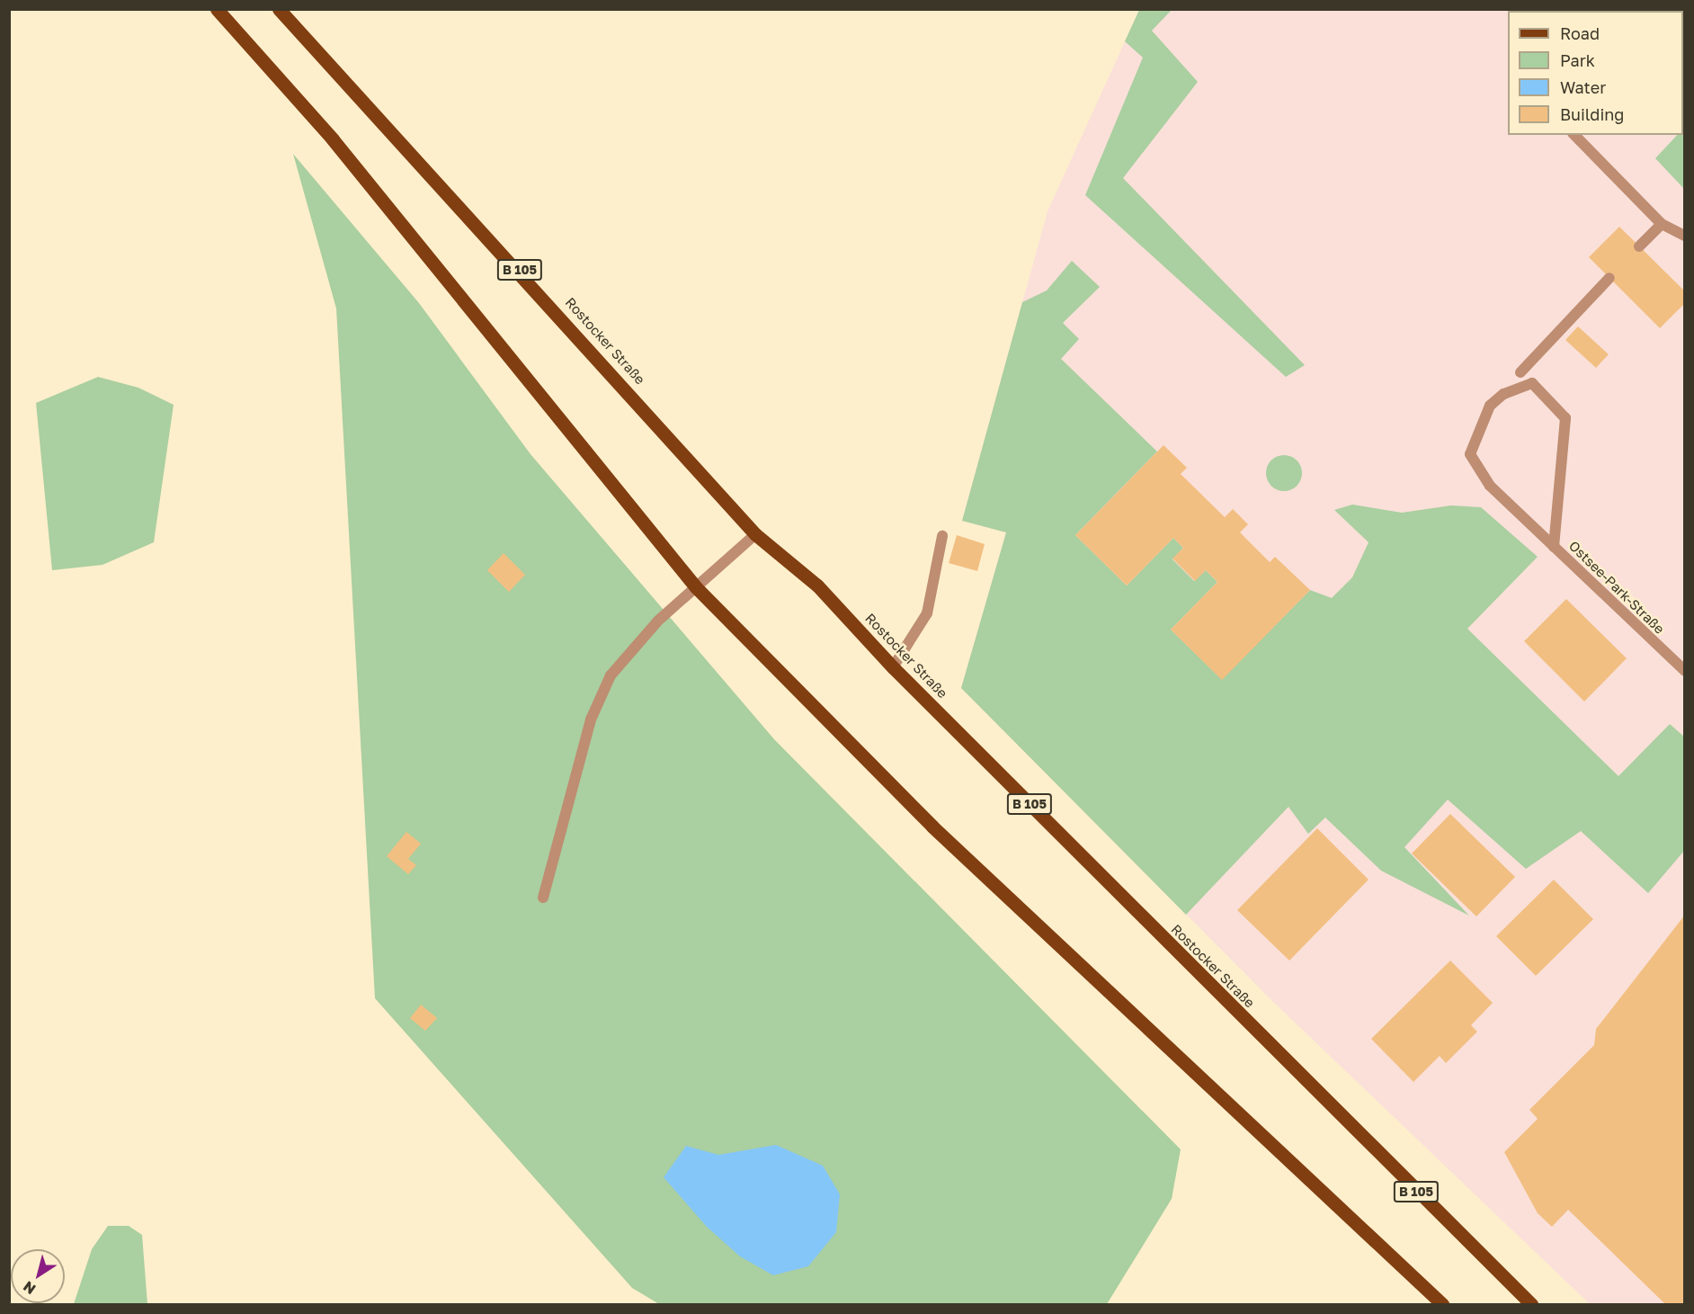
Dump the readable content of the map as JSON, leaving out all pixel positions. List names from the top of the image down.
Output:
{
  "streets": {
    "main road": ["B 105", "Rostocker Straße"],
    "street": ["Ostsee-Park-Straße"]
  },
  "legend": [
    "Road",
    "Park",
    "Water",
    "Building"
  ],
  "north": "bottom left"
}
